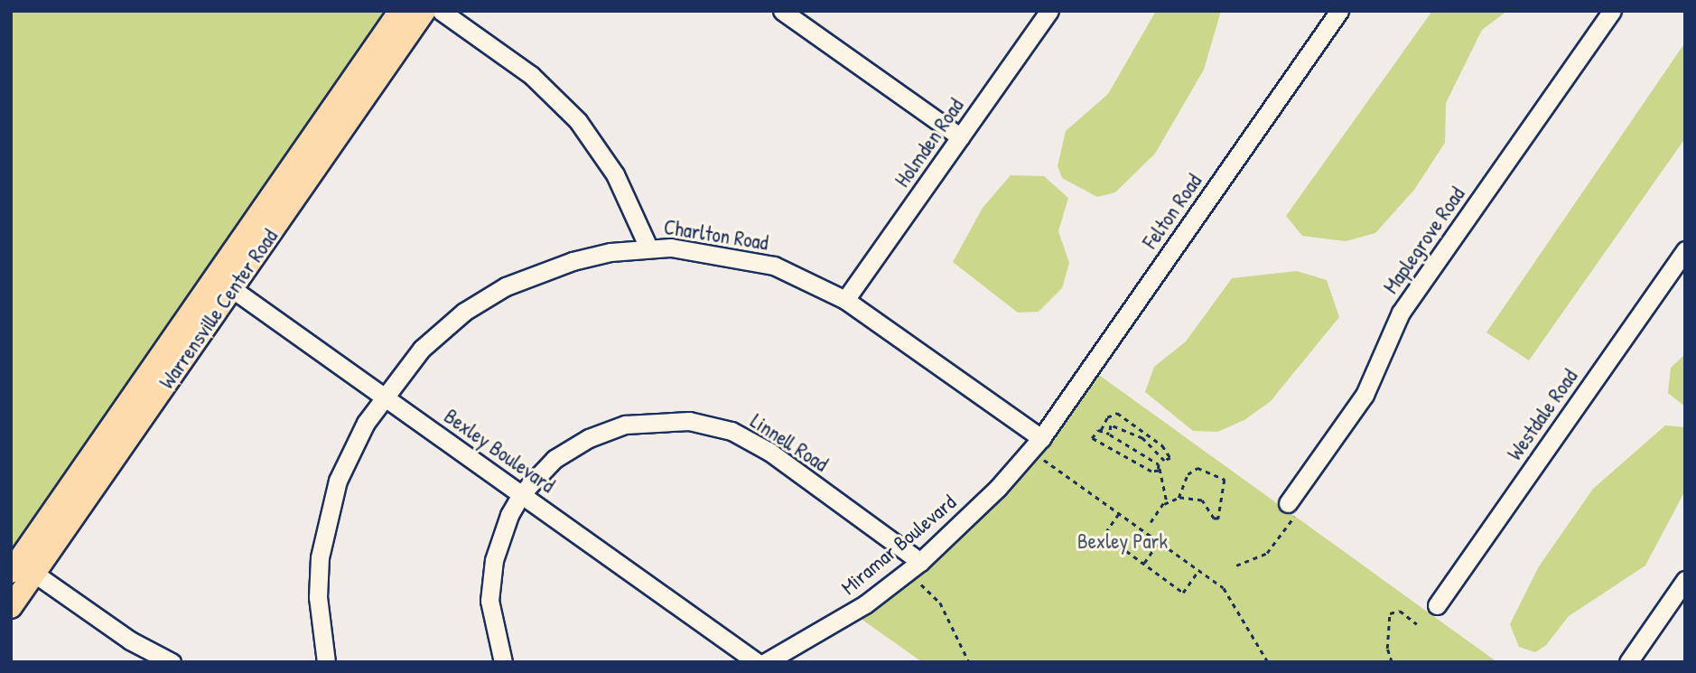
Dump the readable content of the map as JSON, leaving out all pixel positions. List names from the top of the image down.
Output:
{
  "streets": {
    "main road": ["Warrensville Center Road"],
    "street": [
      "Holmden Road",
      "Felton Road",
      "Charlton Road",
      "Maplegrove Road",
      "Westdale Road",
      "Linnell Road",
      "Bexley Boulevard",
      "Miramar Boulevard"
    ]
  },
  "crossings": [
    ["Holmden Road", "Charlton Road"],
    ["Felton Road", "Charlton Road"],
    ["Felton Road", "Miramar Boulevard"],
    ["Charlton Road", "Bexley Boulevard"],
    ["Charlton Road", "Miramar Boulevard"],
    ["Warrensville Center Road", "Bexley Boulevard"],
    ["Linnell Road", "Bexley Boulevard"],
    ["Linnell Road", "Miramar Boulevard"]
  ],
  "parks": ["Bexley Park"]
}
